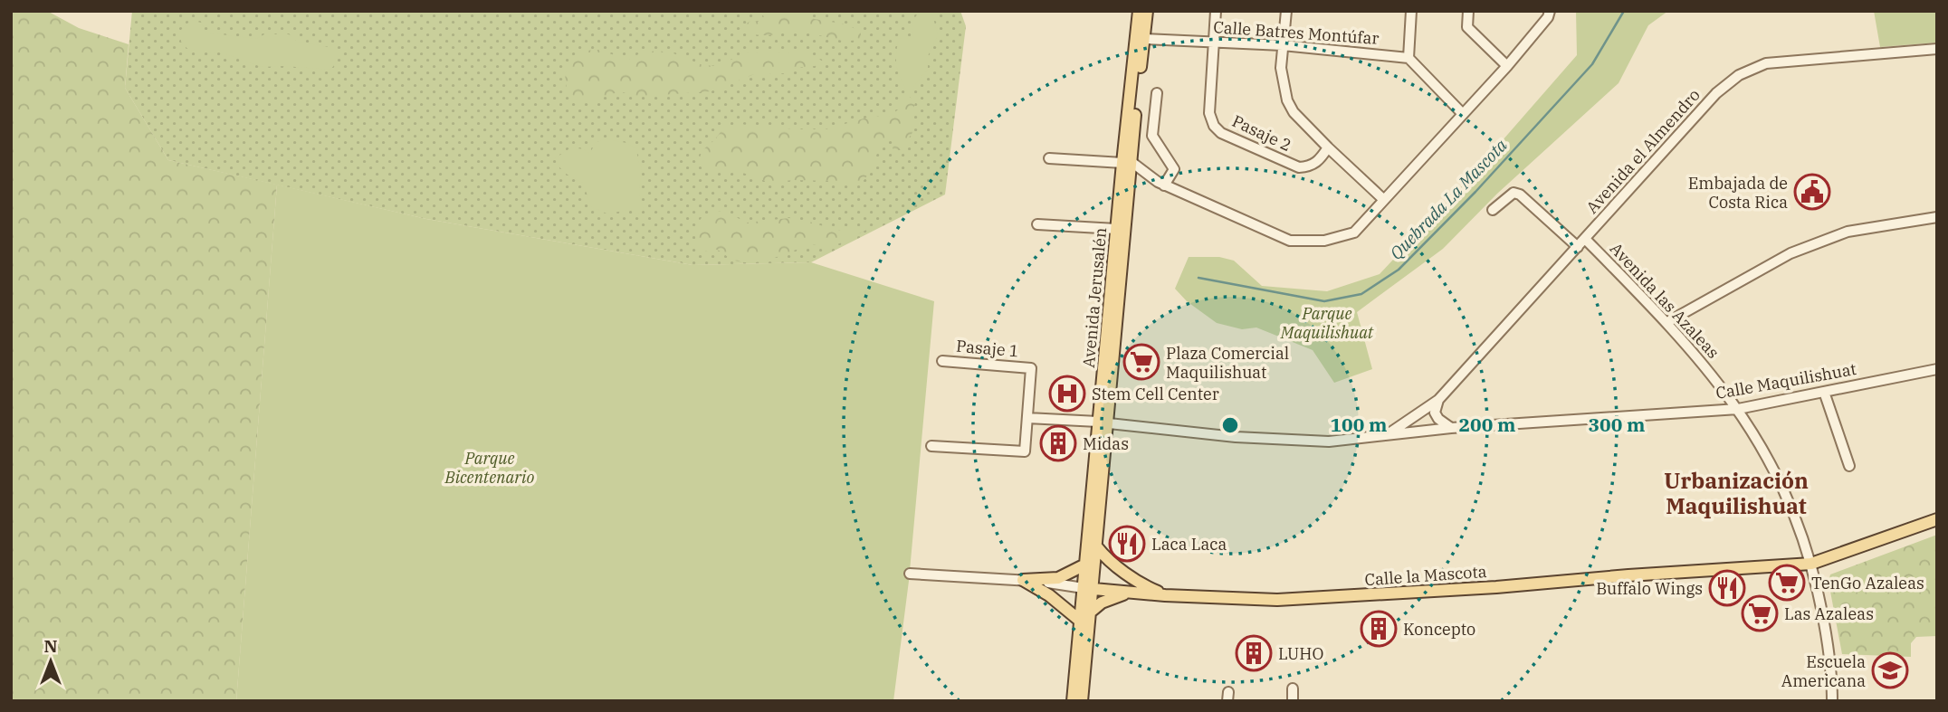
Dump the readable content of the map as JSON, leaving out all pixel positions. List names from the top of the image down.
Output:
{
  "streets": {
    "main road": ["Avenida Jerusalén", "Calle la Mascota"],
    "street": [
      "Calle Batres Montúfar",
      "Pasaje 2",
      "Avenida el Almendro",
      "Avenida las Azaleas",
      "Pasaje 1",
      "Calle Maquilishuat"
    ]
  },
  "crossings": [
    ["Calle Batres Montúfar", "Pasaje 2"],
    ["Calle Batres Montúfar", "Avenida Jerusalén"],
    ["Avenida el Almendro", "Avenida las Azaleas"],
    ["Avenida el Almendro", "Calle Maquilishuat"],
    ["Avenida Jerusalén", "Calle Maquilishuat"],
    ["Avenida Jerusalén", "Calle la Mascota"],
    ["Avenida las Azaleas", "Calle Maquilishuat"],
    ["Avenida las Azaleas", "Calle la Mascota"],
    ["Pasaje 1", "Calle Maquilishuat"]
  ],
  "districts": ["Urbanización Maquilishuat"],
  "water": ["Quebrada La Mascota"],
  "parks": ["Parque Maquilishuat", "Parque Bicentenario"],
  "places": {
    "public building": ["Embajada de Costa Rica"],
    "supermarket": ["Plaza Comercial Maquilishuat", "TenGo Azaleas", "Las Azaleas"],
    "hospital": ["Stem Cell Center"],
    "building": ["Midas", "Koncepto", "LUHO"],
    "restaurant": ["Laca Laca", "Buffalo Wings"],
    "school or university": ["Escuela Americana"]
  },
  "north": "top",
  "rings": ["100 m", "200 m", "300 m"]
}
